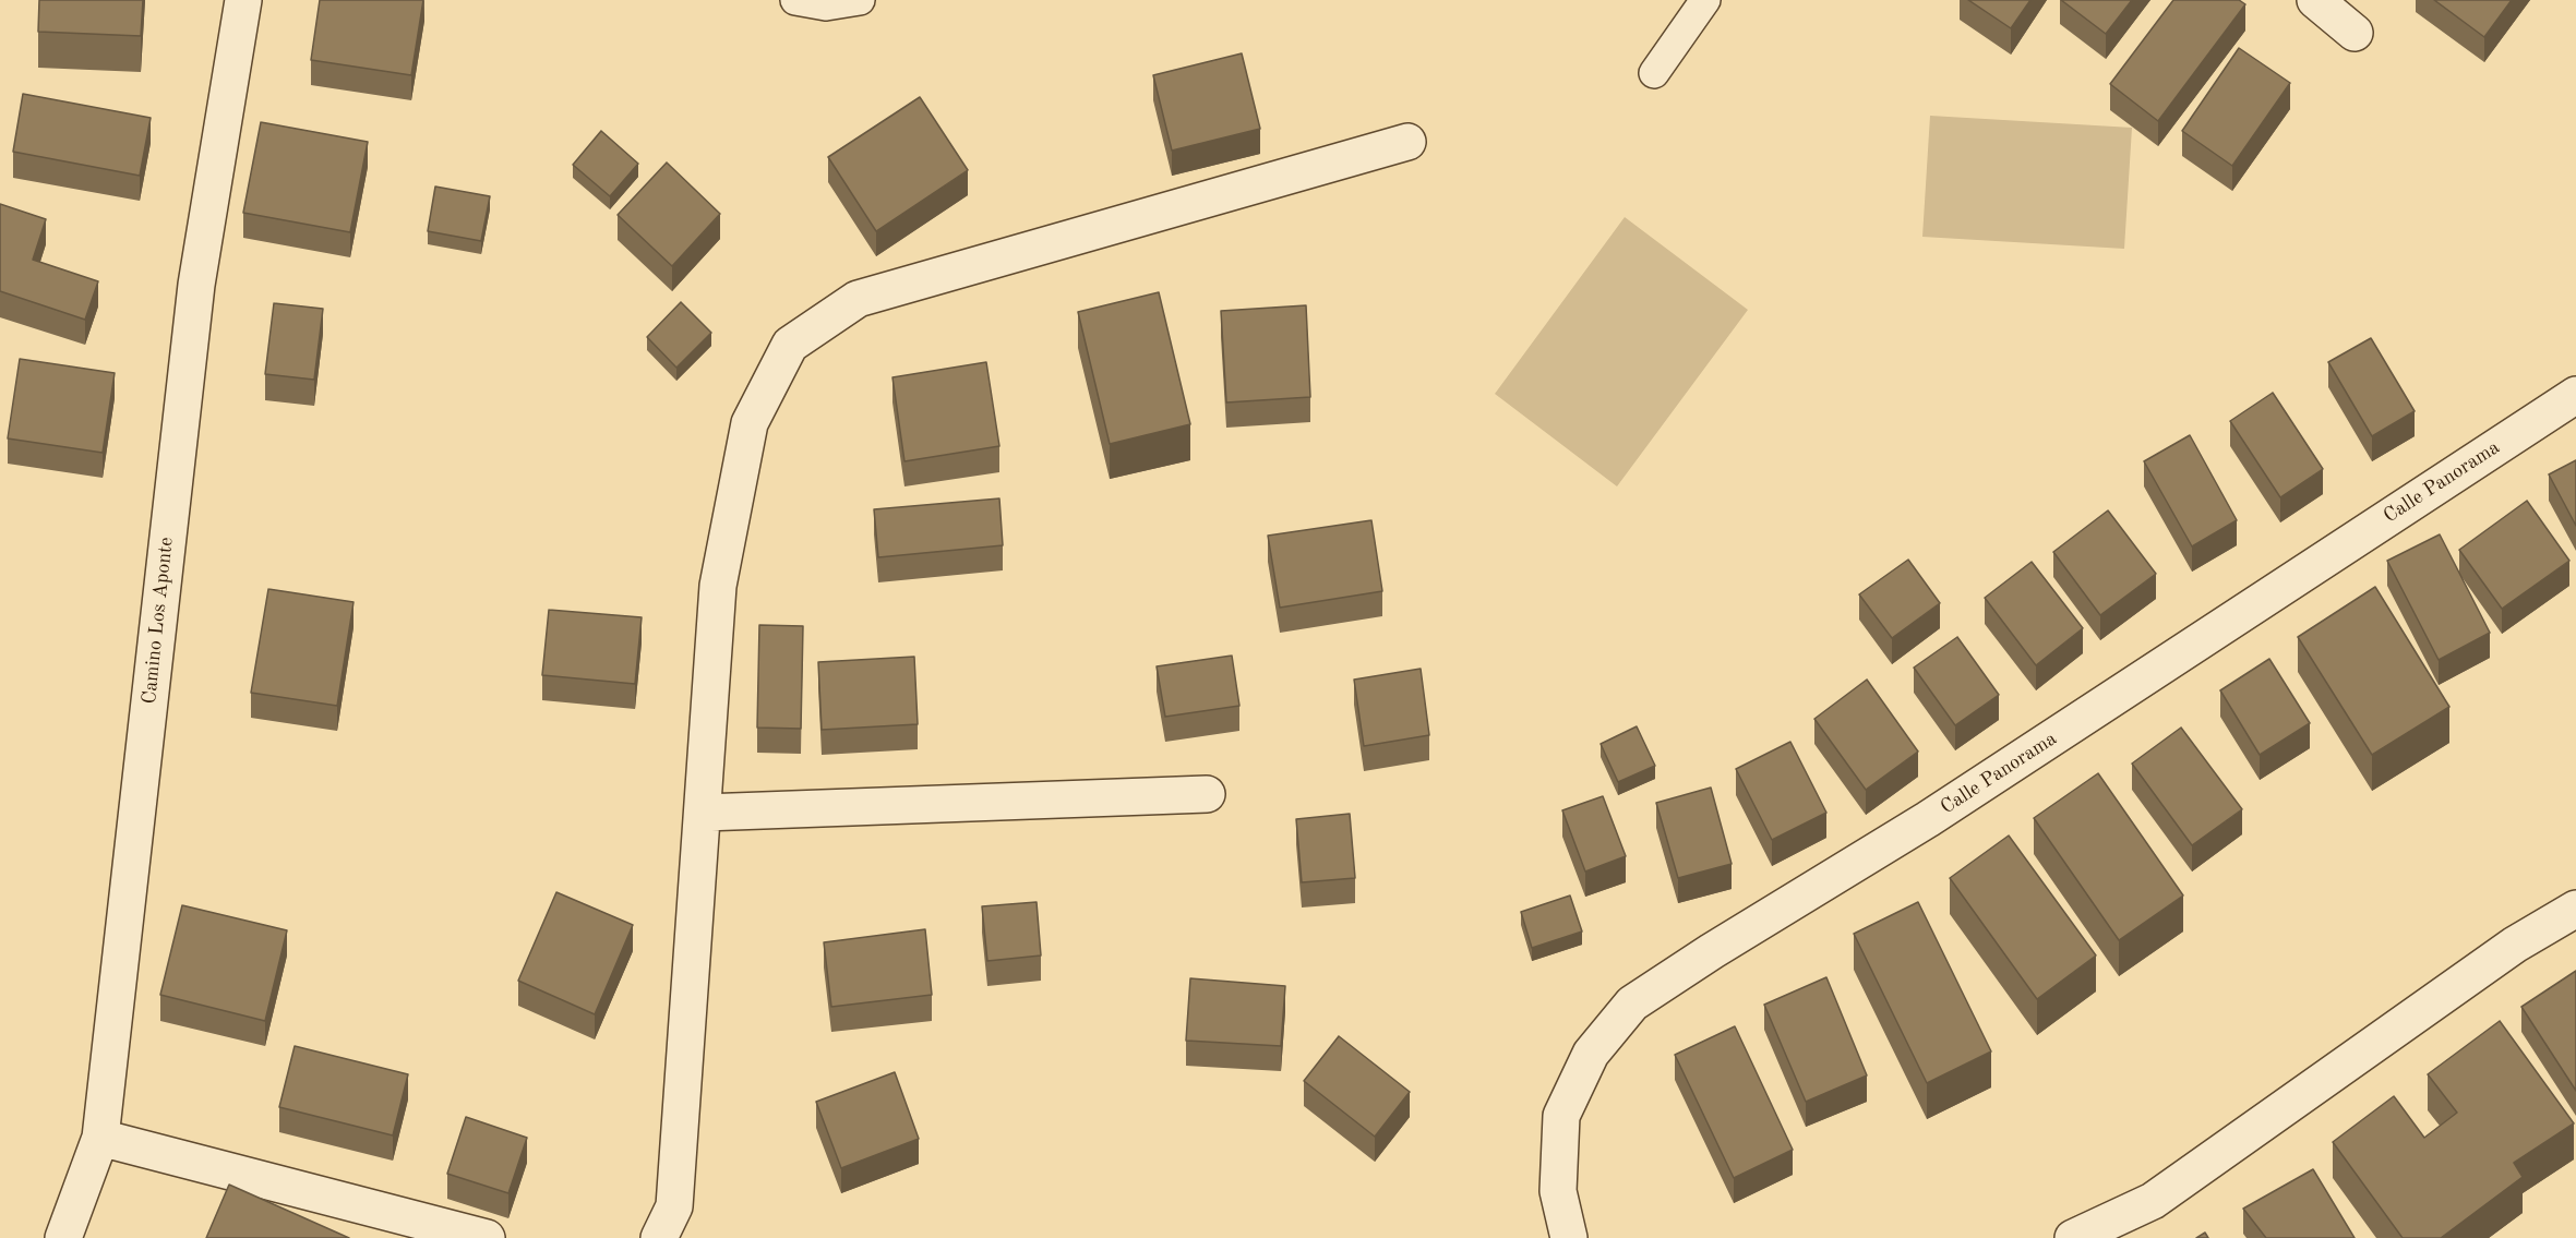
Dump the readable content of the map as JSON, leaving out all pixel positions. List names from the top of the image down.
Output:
{
  "streets": {
    "street": ["Calle Panorama", "Camino Los Aponte"]
  }
}
